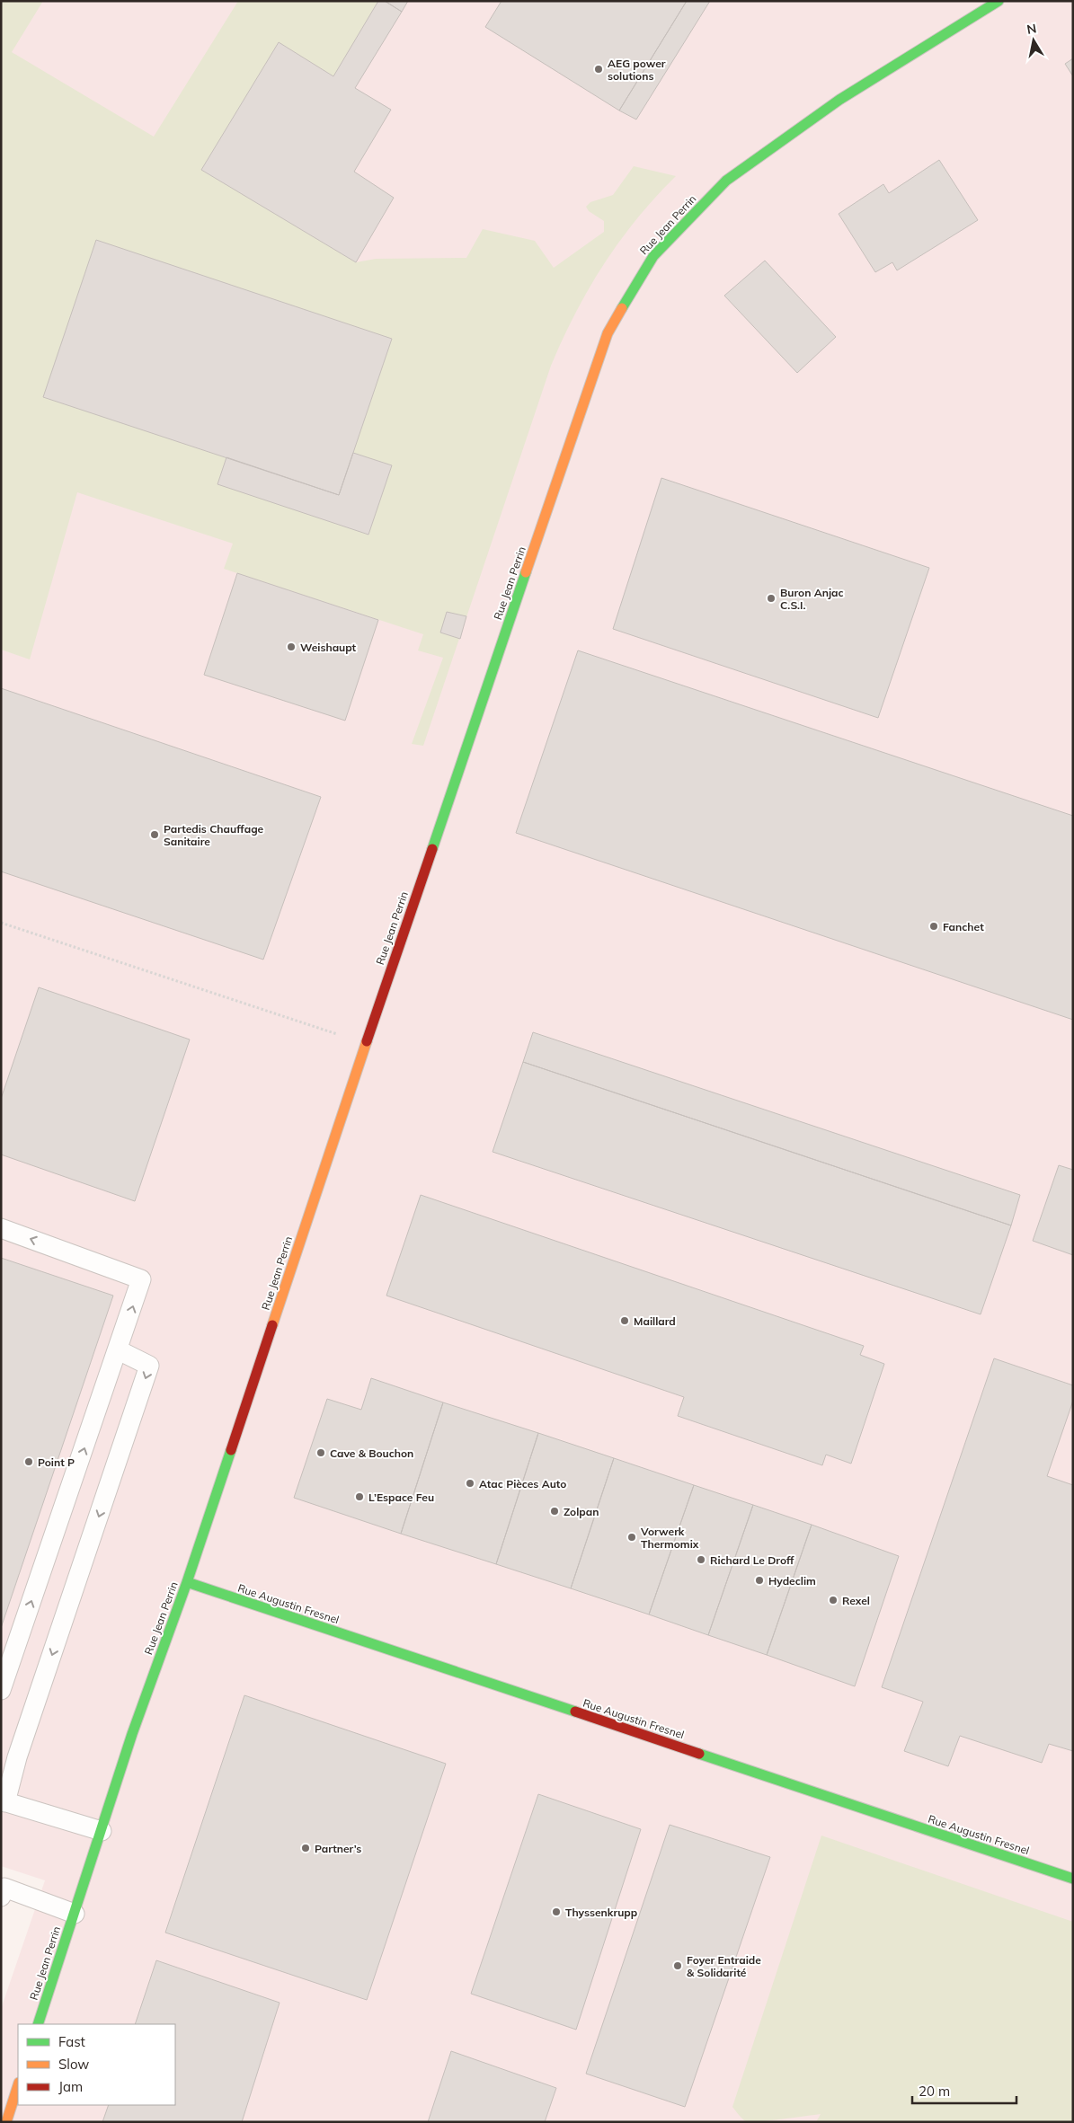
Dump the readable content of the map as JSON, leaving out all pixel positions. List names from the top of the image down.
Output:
{
  "streets": {
    "street": ["Rue Jean Perrin", "Rue Augustin Fresnel"]
  },
  "crossings": [
    ["Rue Jean Perrin", "Rue Augustin Fresnel"]
  ],
  "places": [
    "AEG power solutions",
    "Buron Anjac C.S.I.",
    "Weishaupt",
    "Partedis Chauffage Sanitaire",
    "Fanchet",
    "Maillard",
    "Cave & Bouchon",
    "Point P",
    "Atac Pièces Auto",
    "L’Espace Feu",
    "Zolpan",
    "Vorwerk Thermomix",
    "Richard Le Droff",
    "Hydeclim",
    "Rexel",
    "Partner’s",
    "Thyssenkrupp",
    "Foyer Entraide & Solidarité"
  ],
  "legend": ["Fast", "Slow", "Jam"],
  "scale_bar": "20 m",
  "north": "top"
}
